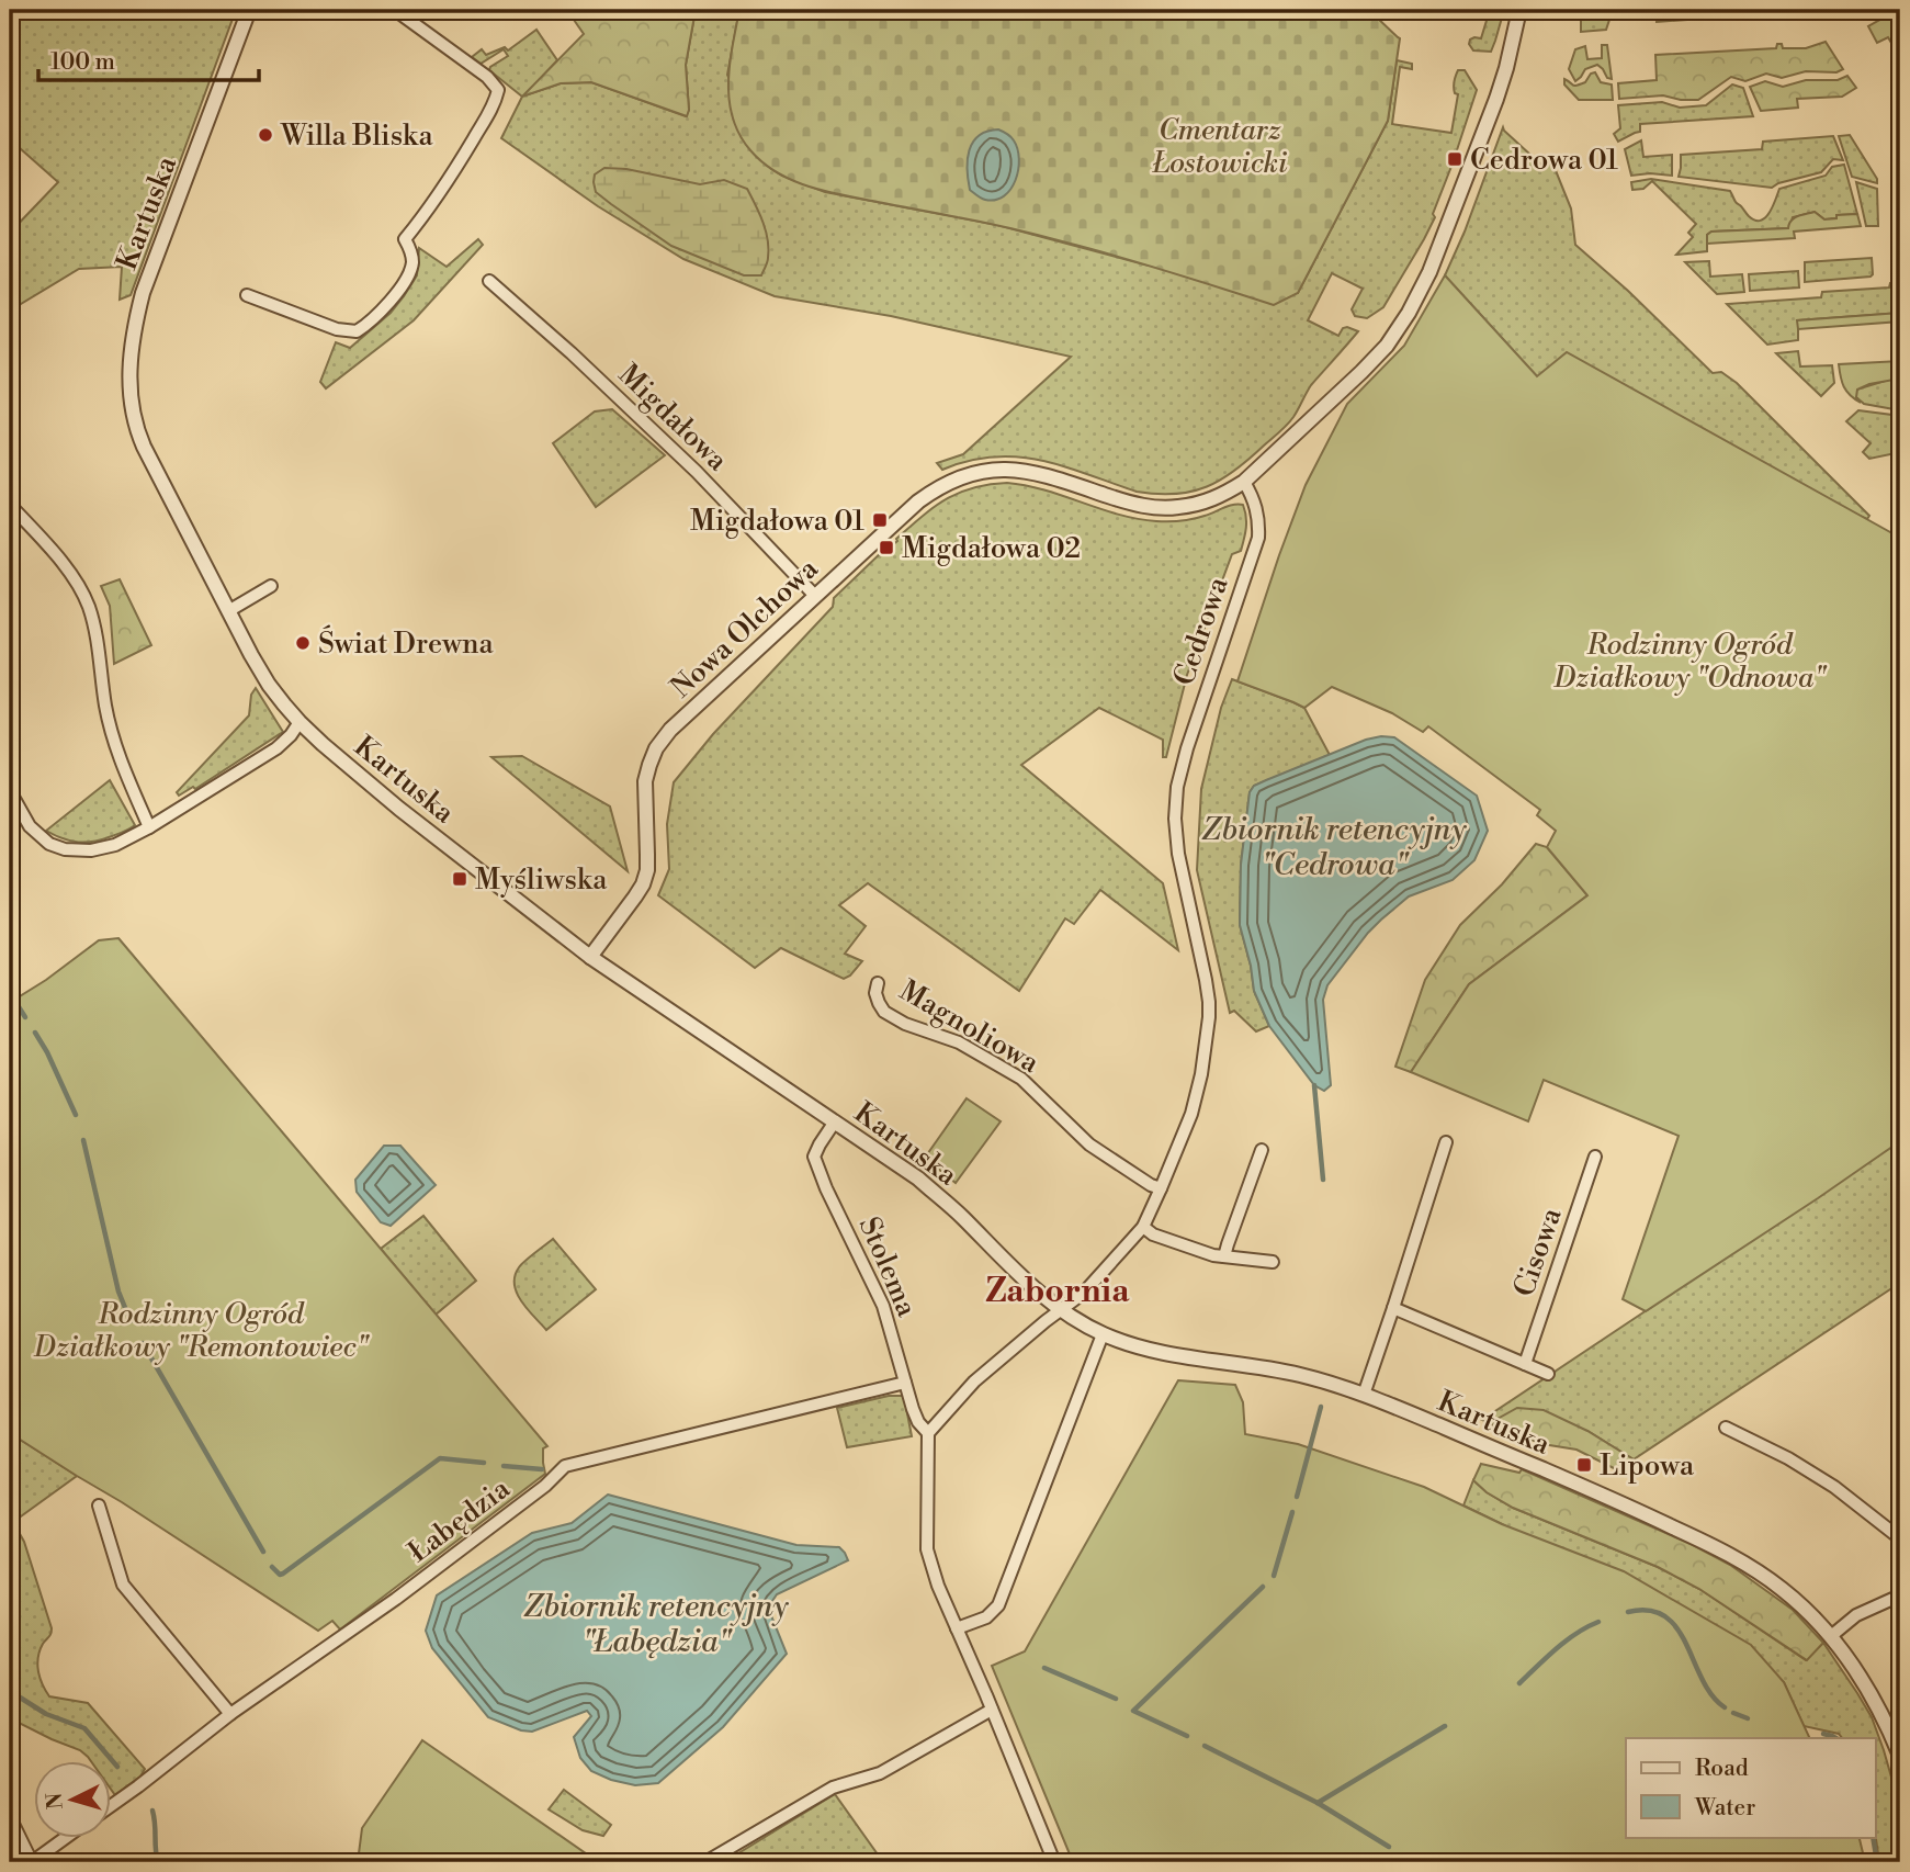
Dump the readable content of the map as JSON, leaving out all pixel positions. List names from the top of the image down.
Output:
{
  "streets": {
    "street": [
      "Kartuska",
      "Migdałowa",
      "Nowa Olchowa",
      "Cedrowa",
      "Magnoliowa",
      "Cisowa",
      "Stolema",
      "Łabędzia"
    ]
  },
  "crossings": [
    ["Kartuska", "Nowa Olchowa"],
    ["Kartuska", "Cedrowa"],
    ["Kartuska", "Stolema"],
    ["Migdałowa", "Nowa Olchowa"],
    ["Nowa Olchowa", "Cedrowa"],
    ["Cedrowa", "Magnoliowa"],
    ["Stolema", "Łabędzia"]
  ],
  "districts": ["Zabornia"],
  "water": ["Zbiornik retencyjny \"Cedrowa\"", "Zbiornik retencyjny \"Łabędzia\""],
  "parks": ["Cmentarz Łostowicki", "Rodzinny Ogród Działkowy \"Odnowa\"", "Rodzinny Ogród Działkowy \"Remontowiec\""],
  "places": {
    "other": ["Willa Bliska", "Świat Drewna"],
    "transit": [
      "Cedrowa 01",
      "Migdałowa 01",
      "Migdałowa 02",
      "Myśliwska",
      "Lipowa"
    ]
  },
  "legend": ["Road", "Water"],
  "scale_bar": "100 m",
  "north": "left"
}
